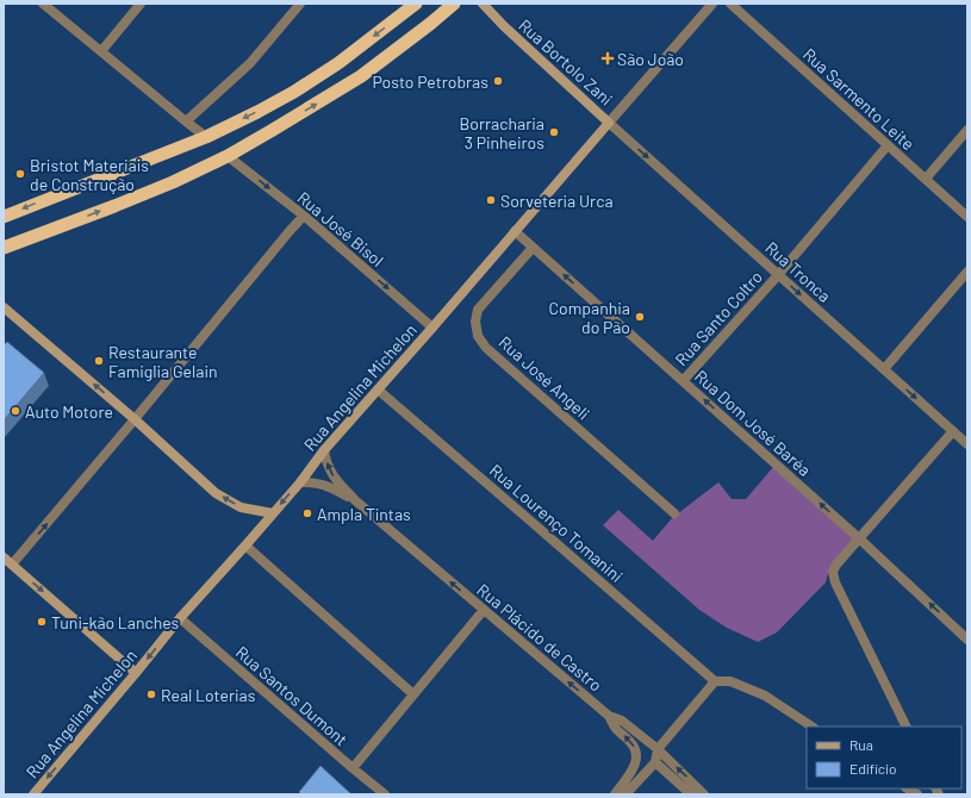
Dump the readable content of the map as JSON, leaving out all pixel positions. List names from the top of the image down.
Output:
{
  "streets": {
    "main road": ["Rua Bortolo Zani", "Rua Angelina Michelon"],
    "street": [
      "Rua Sarmento Leite",
      "Rua José Bisol",
      "Rua Tronca",
      "Rua Santo Coltro",
      "Rua José Angeli",
      "Rua Dom José Baréa",
      "Rua Lourenço Tomanini",
      "Rua Plácido de Castro",
      "Rua Santos Dumont"
    ]
  },
  "crossings": [
    ["Rua Bortolo Zani", "Rua Tronca"],
    ["Rua Bortolo Zani", "Rua Angelina Michelon"],
    ["Rua Sarmento Leite", "Rua Santo Coltro"],
    ["Rua José Bisol", "Rua Angelina Michelon"],
    ["Rua Tronca", "Rua Santo Coltro"],
    ["Rua Tronca", "Rua Angelina Michelon"],
    ["Rua Santo Coltro", "Rua Dom José Baréa"],
    ["Rua José Angeli", "Rua Dom José Baréa"],
    ["Rua Angelina Michelon", "Rua Dom José Baréa"],
    ["Rua Angelina Michelon", "Rua Lourenço Tomanini"],
    ["Rua Angelina Michelon", "Rua Plácido de Castro"],
    ["Rua Angelina Michelon", "Rua Santos Dumont"]
  ],
  "one_way": [
    "Rua José Bisol",
    "Rua Tronca",
    "Rua Dom José Baréa",
    "Rua Plácido de Castro"
  ],
  "places": {
    "health": ["São João"],
    "other": [
      "Posto Petrobras",
      "Borracharia 3 Pinheiros",
      "Bristot Materiais de Construção",
      "Sorveteria Urca",
      "Companhia do Pão",
      "Restaurante Famiglia Gelain",
      "Auto Motore",
      "Ampla Tintas",
      "Tuni-kão Lanches",
      "Real Loterias"
    ]
  },
  "legend": ["Rua", "Edifício"]
}
